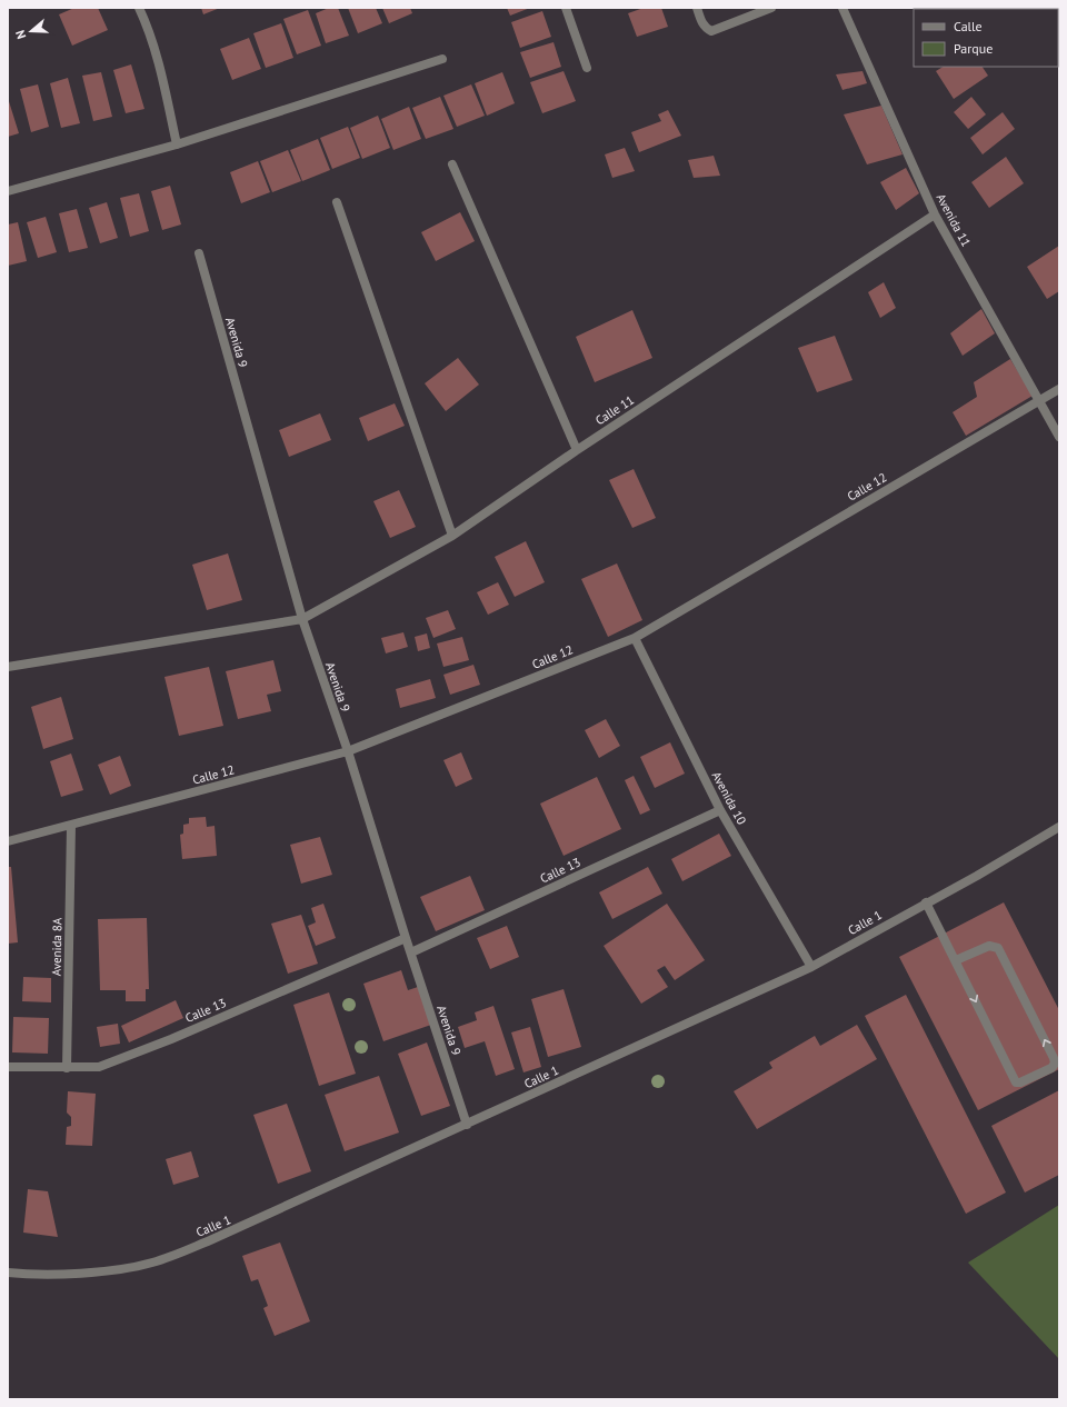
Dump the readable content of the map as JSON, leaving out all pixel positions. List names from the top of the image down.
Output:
{
  "streets": {
    "street": [
      "Avenida 11",
      "Avenida 9",
      "Calle 11",
      "Calle 12",
      "Avenida 10",
      "Calle 13",
      "Calle 1",
      "Avenida 8A"
    ]
  },
  "crossings": [
    ["Avenida 11", "Calle 11"],
    ["Avenida 11", "Calle 12"],
    ["Avenida 9", "Calle 11"],
    ["Avenida 9", "Calle 12"],
    ["Avenida 9", "Calle 13"],
    ["Avenida 9", "Calle 1"],
    ["Calle 12", "Avenida 10"],
    ["Calle 12", "Avenida 8A"],
    ["Avenida 10", "Calle 13"],
    ["Avenida 10", "Calle 1"],
    ["Calle 13", "Avenida 8A"]
  ],
  "legend": ["Calle", "Parque"],
  "north": "left"
}
